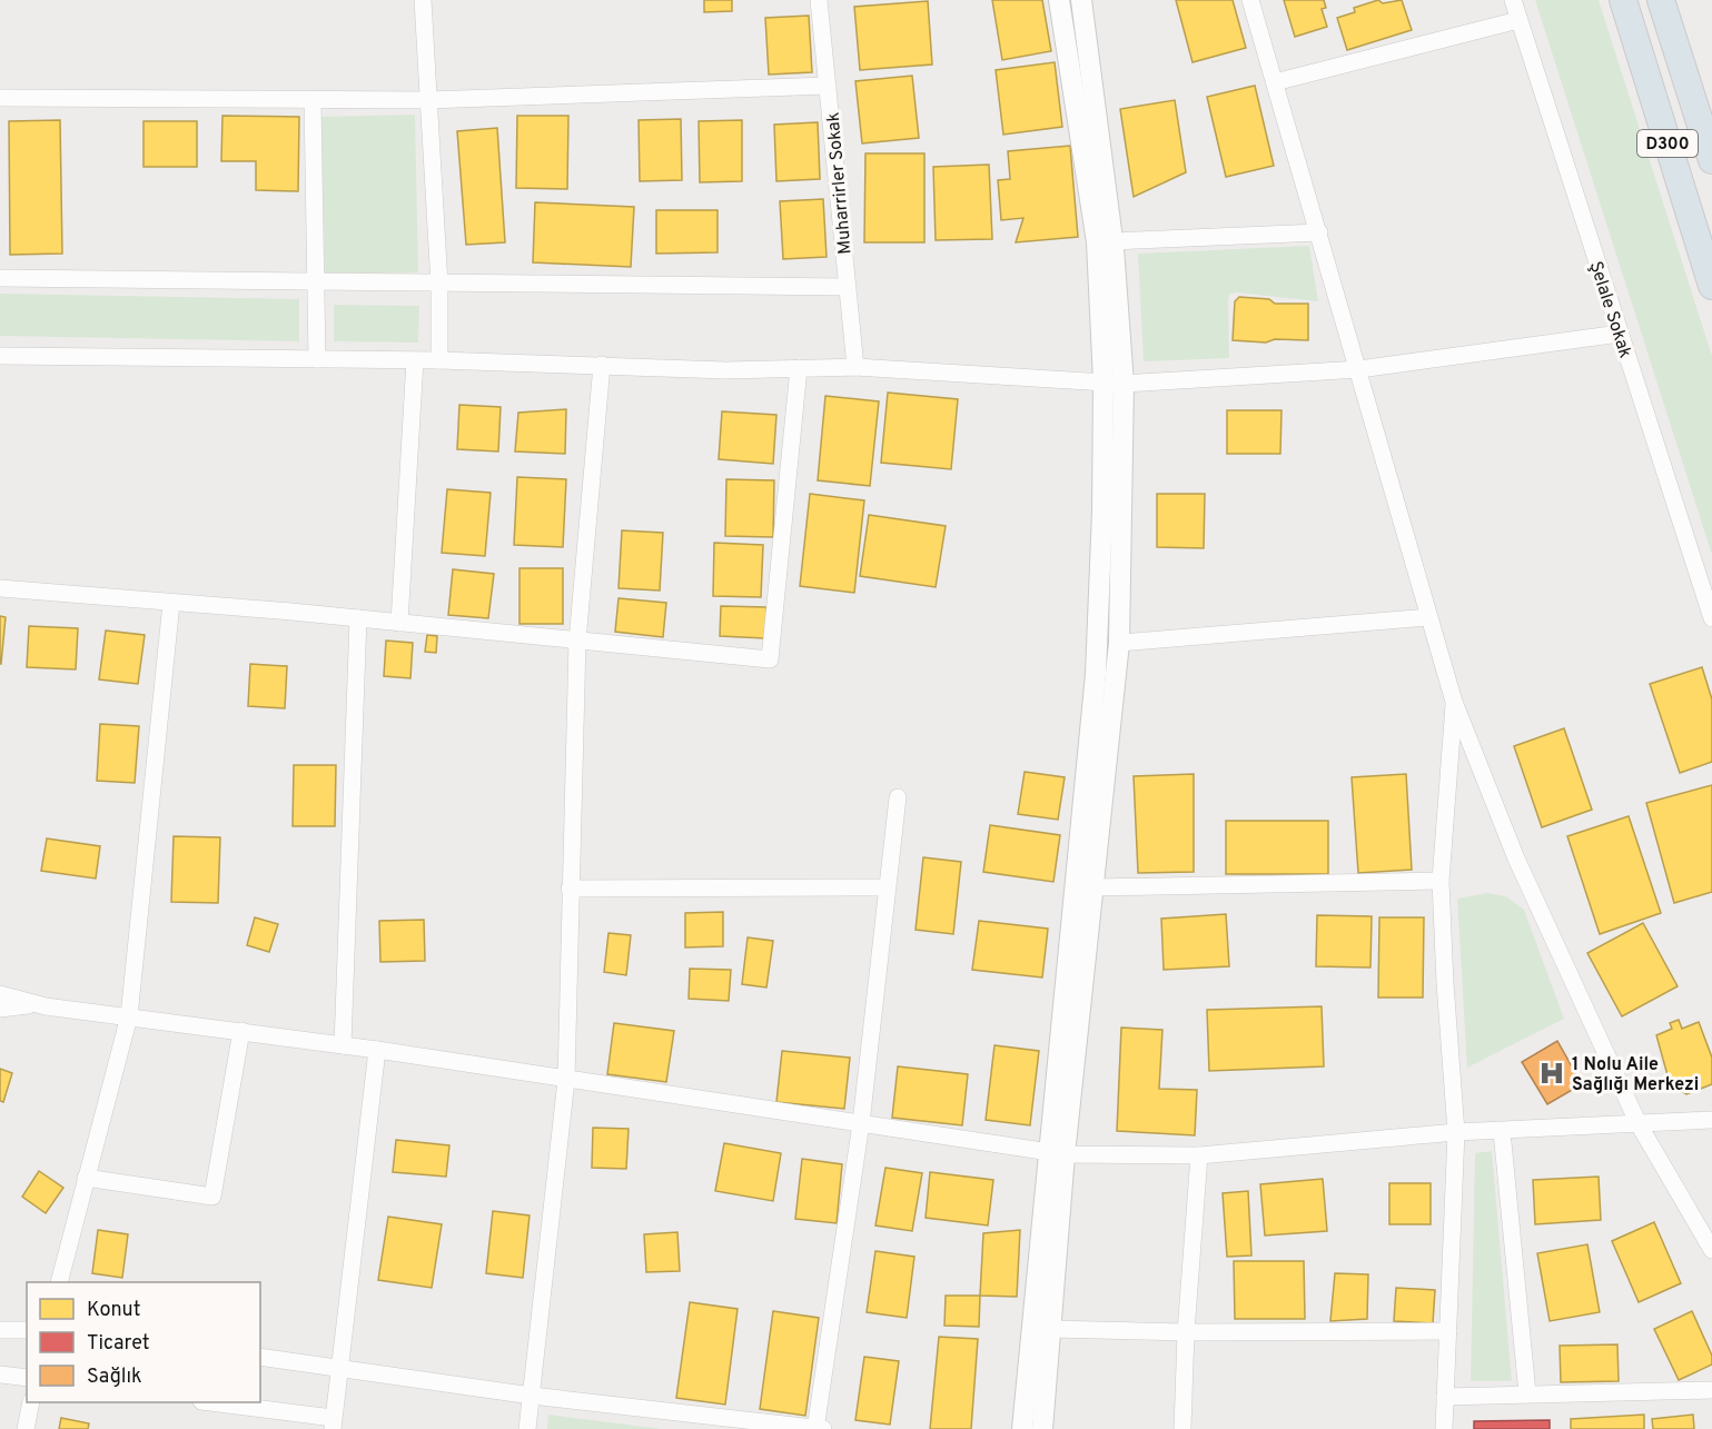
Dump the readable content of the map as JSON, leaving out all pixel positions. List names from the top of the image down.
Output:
{
  "streets": {
    "highway": ["D300"],
    "street": ["Muharrirler Sokak", "Şelale Sokak"]
  },
  "places": {
    "hospital": ["1 Nolu Aile Sağlığı Merkezi"]
  },
  "legend": ["Konut", "Ticaret", "Sağlık"]
}
